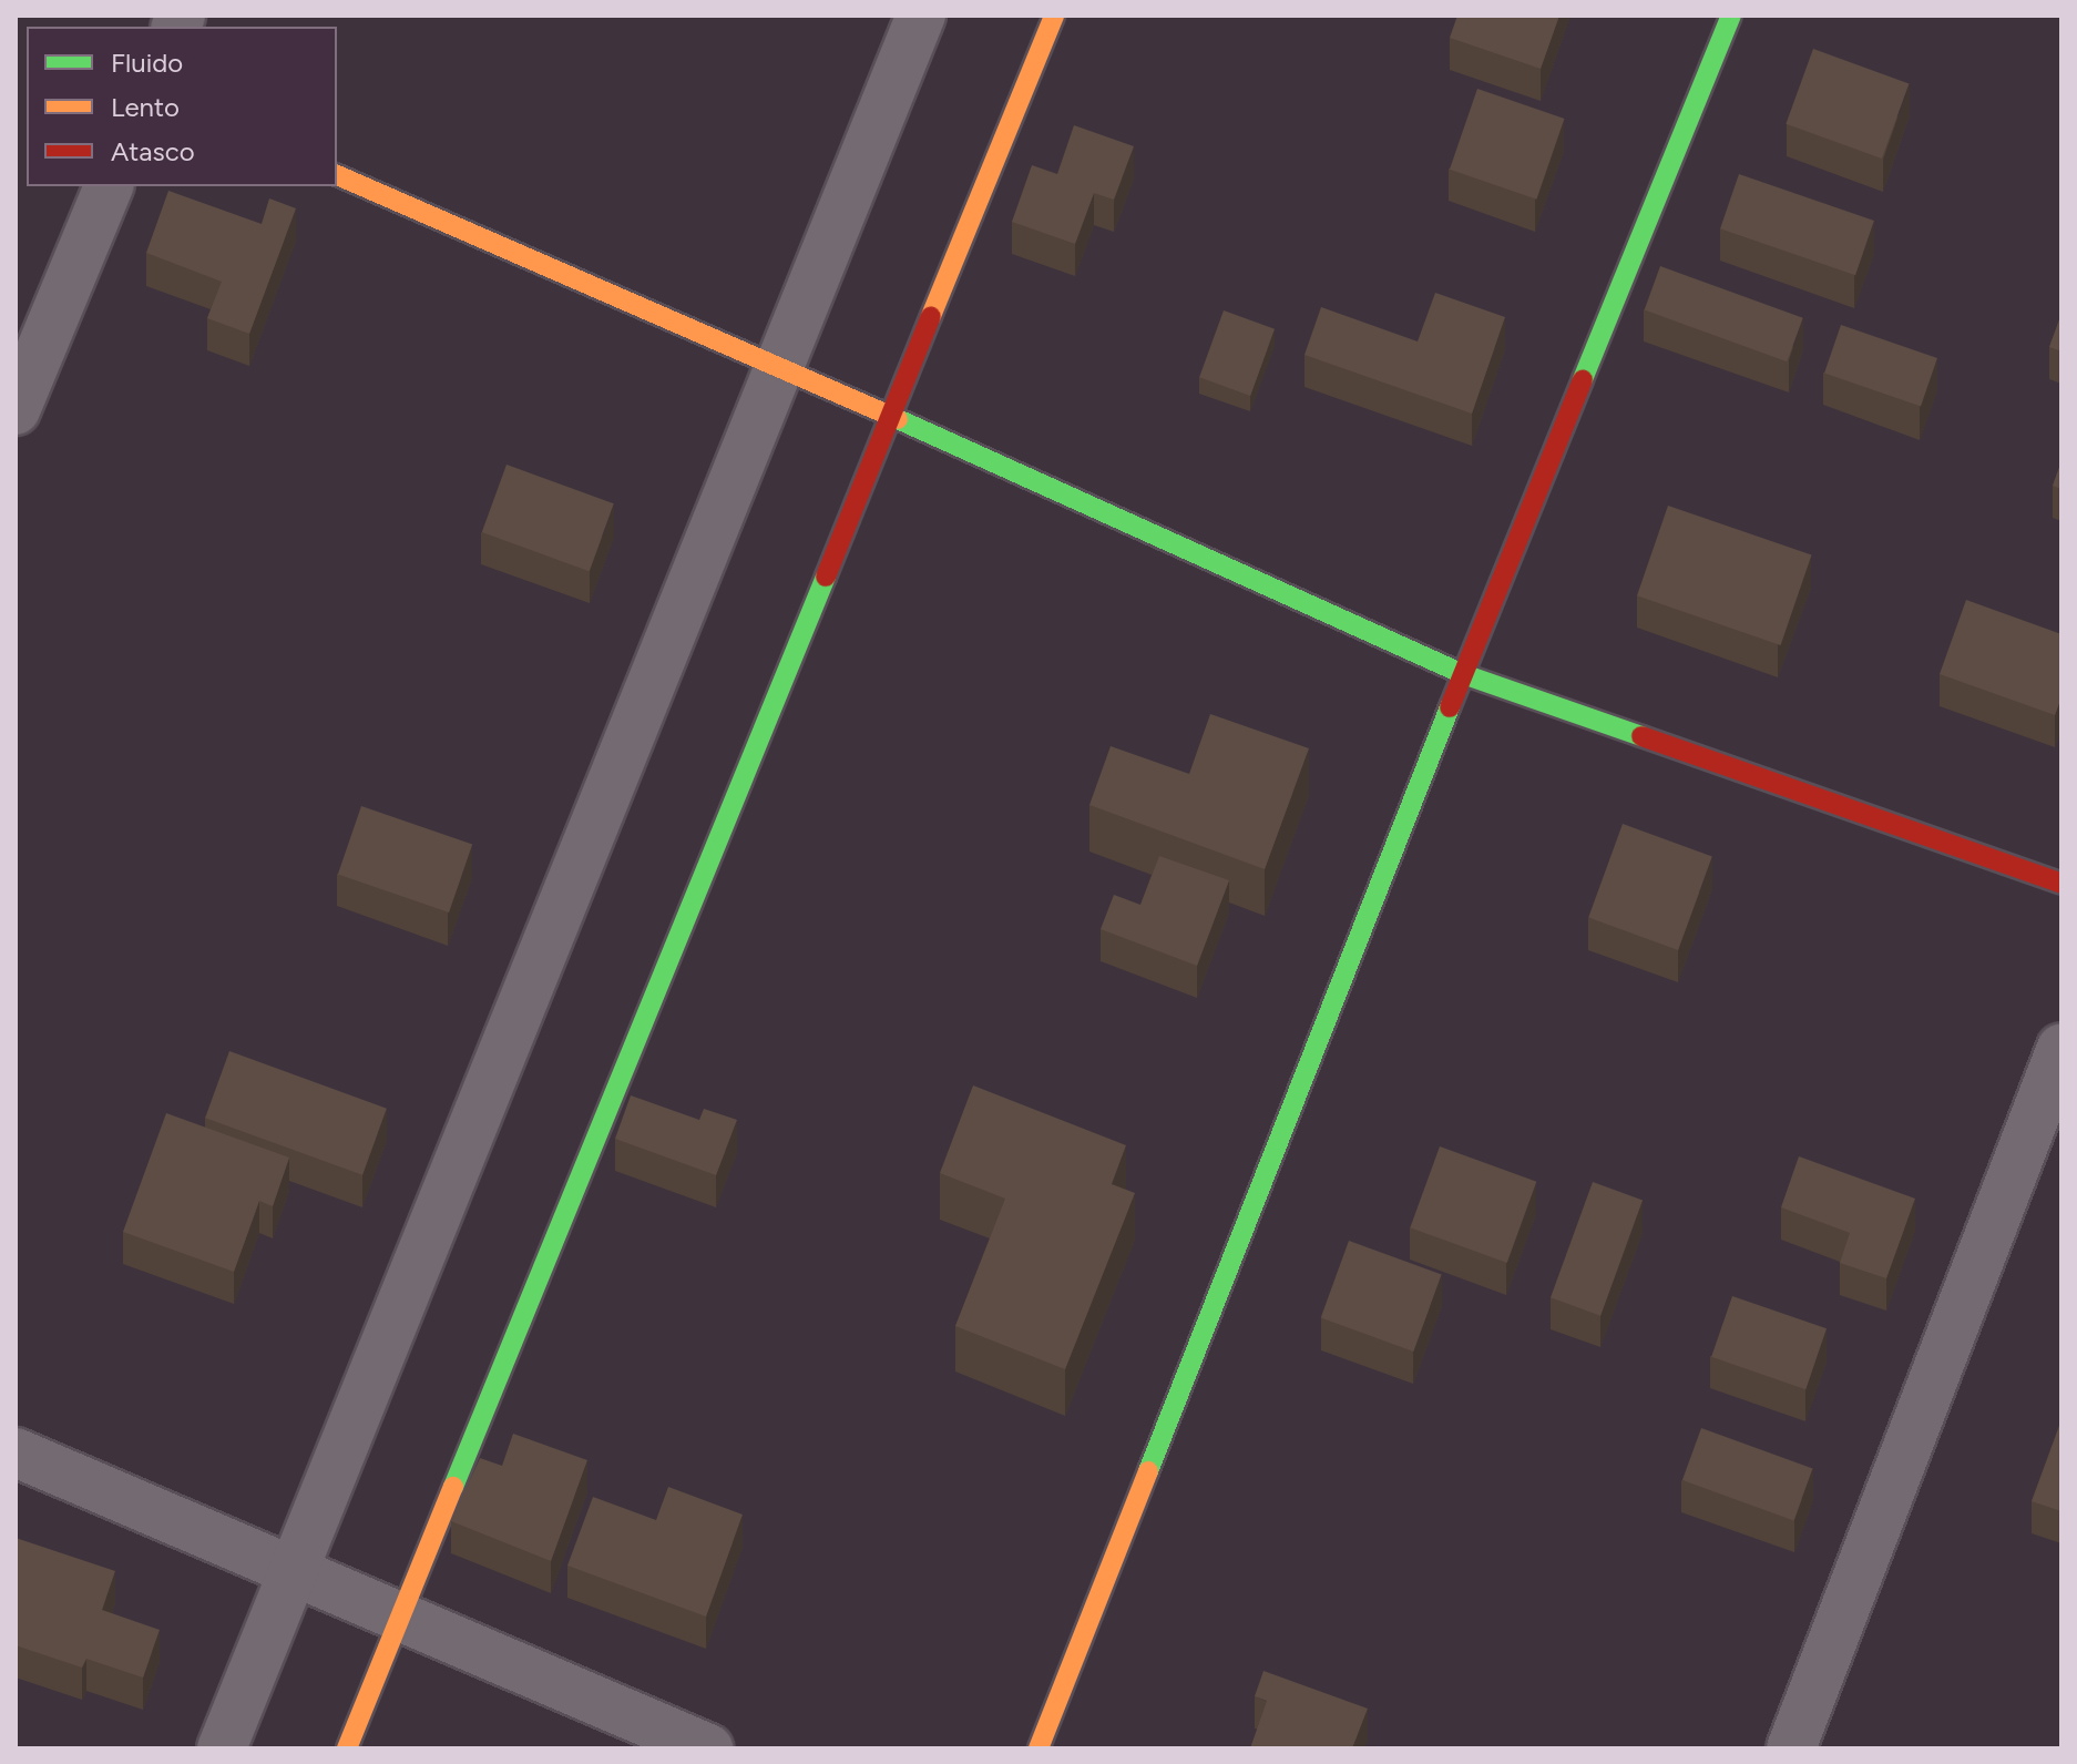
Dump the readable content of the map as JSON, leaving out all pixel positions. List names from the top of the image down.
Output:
{
  "legend": ["Fluido", "Lento", "Atasco"]
}
